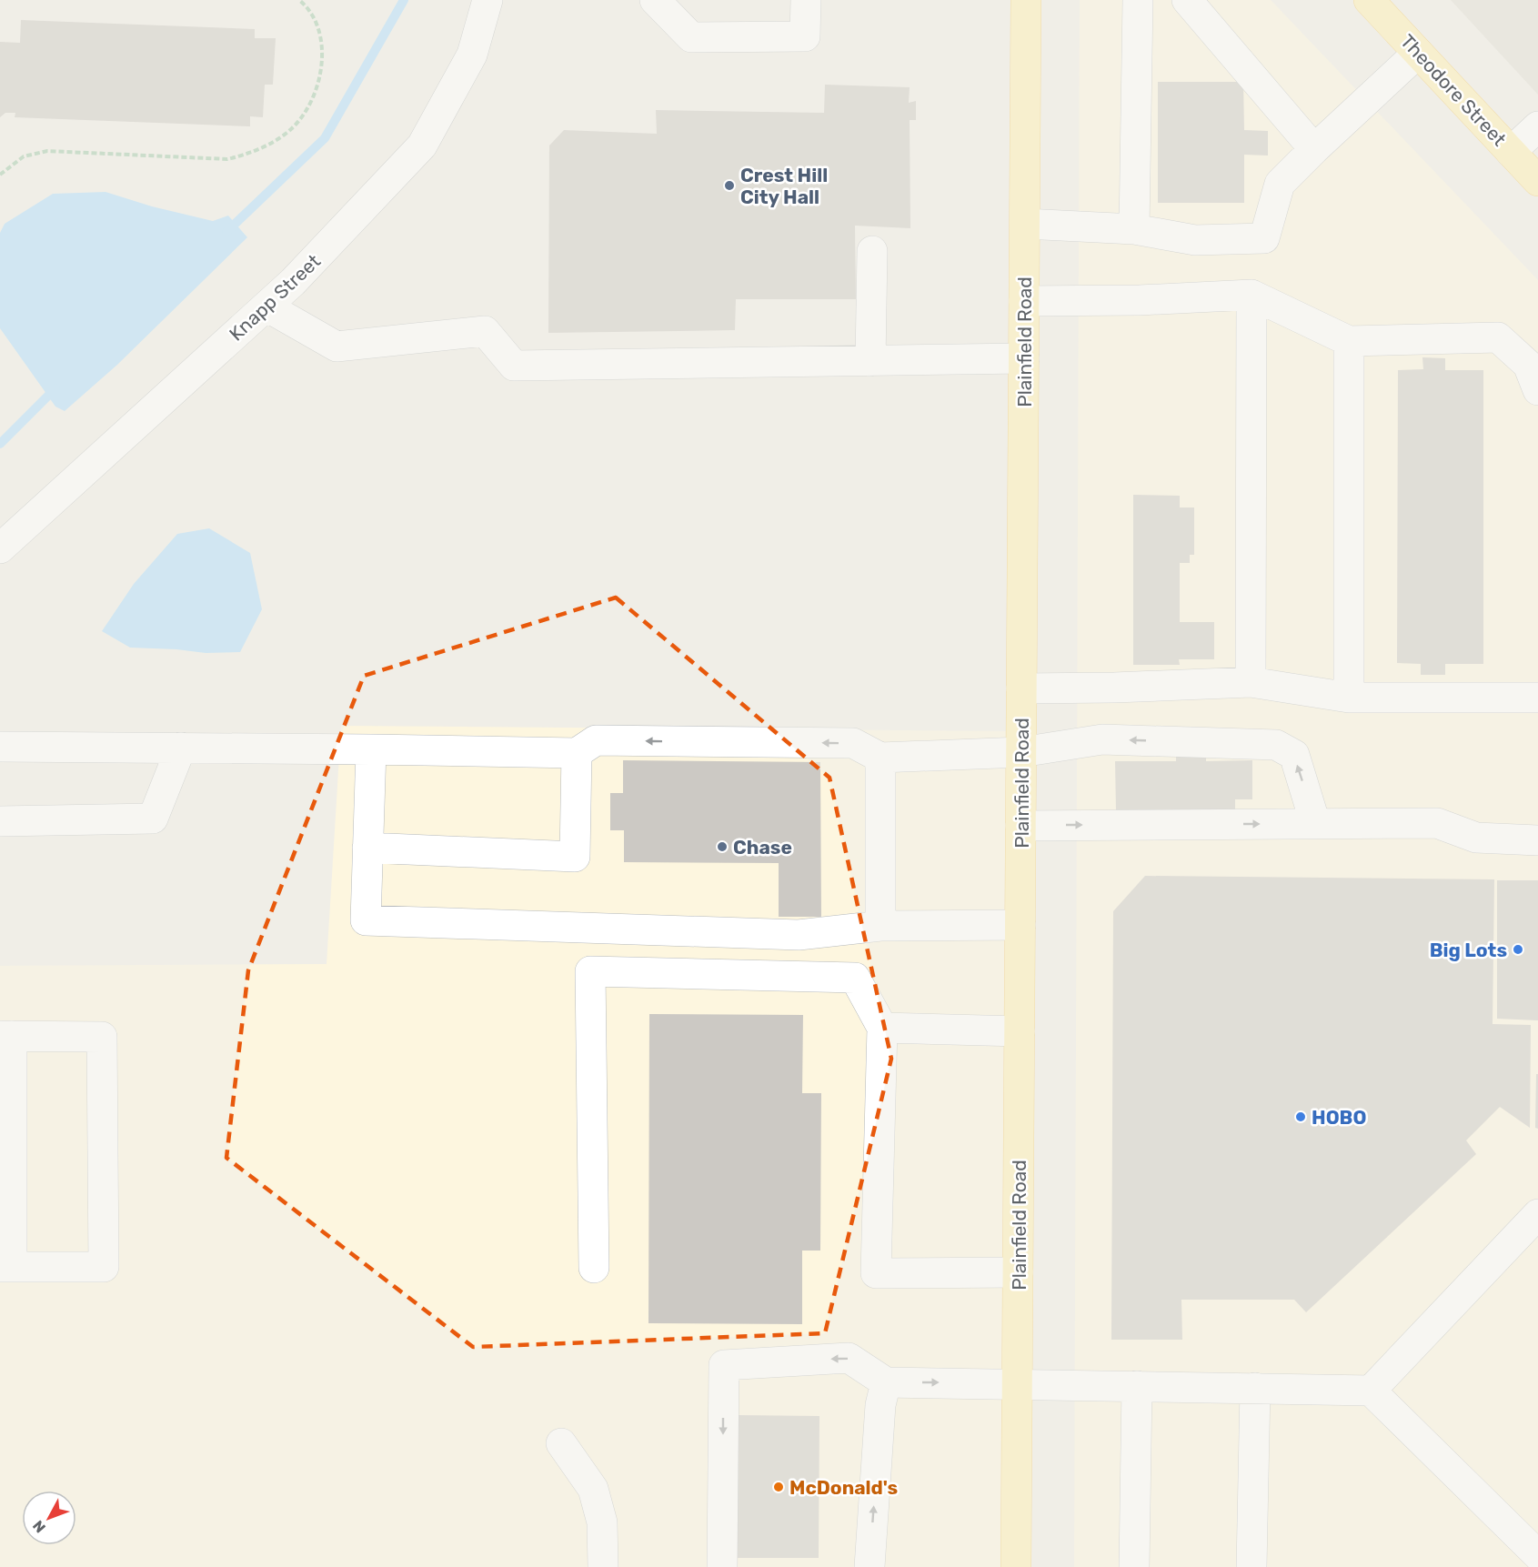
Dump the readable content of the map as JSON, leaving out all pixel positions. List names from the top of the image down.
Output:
{
  "streets": {
    "main road": ["Theodore Street", "Plainfield Road"],
    "street": ["Knapp Street"]
  },
  "places": [
    "Crest Hill City Hall",
    "Chase",
    "Big Lots",
    "HOBO",
    "McDonald's"
  ],
  "north": "bottom left"
}
